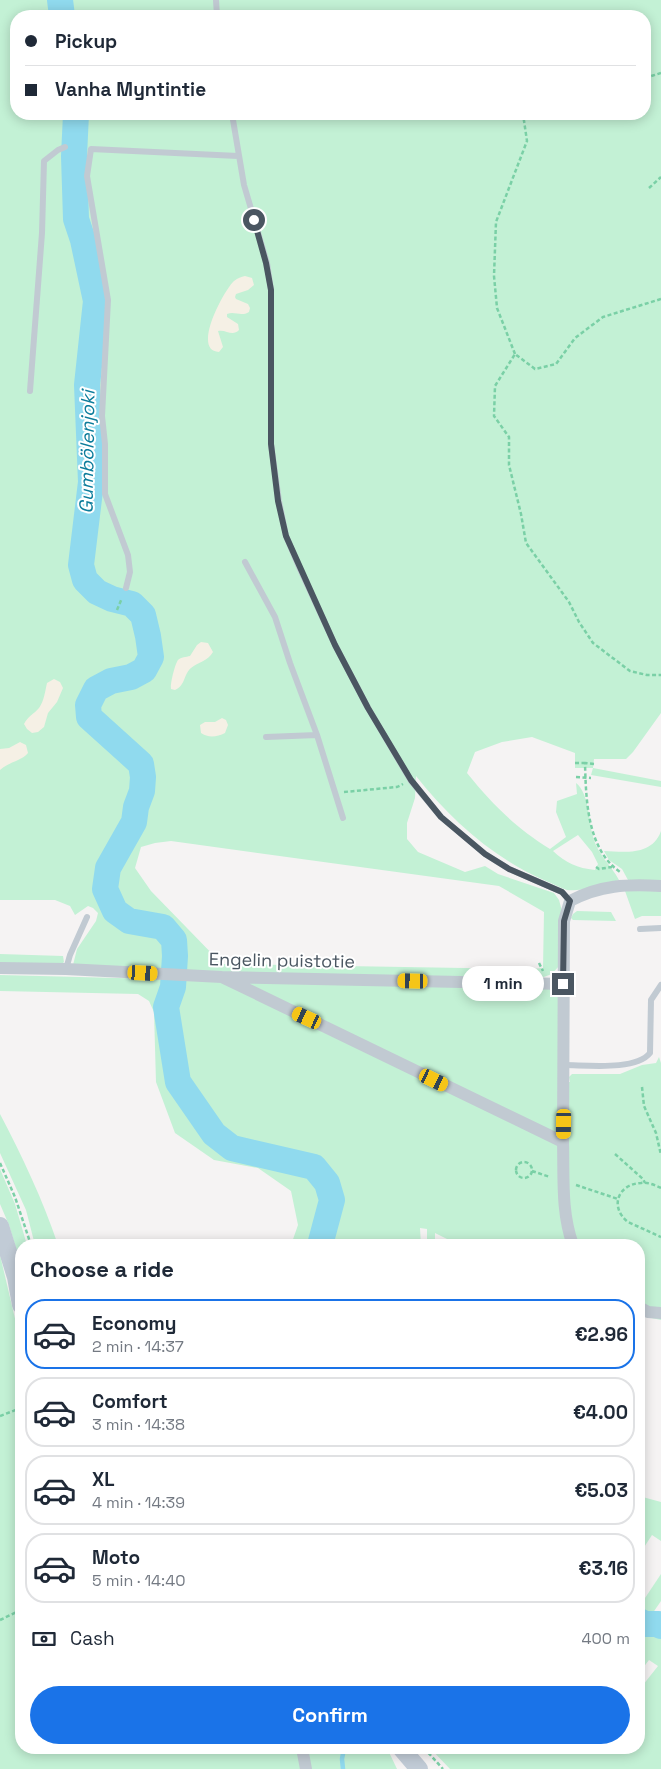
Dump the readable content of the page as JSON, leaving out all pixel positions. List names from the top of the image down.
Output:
{
  "streets": {
    "street": ["Engelin puistotie"]
  },
  "water": ["Gumbölenjoki"],
  "page": {
    "banner": ["Pickup", "Vanha Myntintie"],
    "bubble": "1 min",
    "heading": "Choose a ride",
    "list": [
      {
        "name": "Economy",
        "note": "2 min · 14:37",
        "value": "€2.96"
      },
      {
        "name": "Comfort",
        "note": "3 min · 14:38",
        "value": "€4.00"
      },
      {
        "name": "XL",
        "note": "4 min · 14:39",
        "value": "€5.03"
      },
      {
        "name": "Moto",
        "note": "5 min · 14:40",
        "value": "€3.16"
      }
    ],
    "pay": ["Cash", "400 m"],
    "buttons": "Confirm"
  }
}
